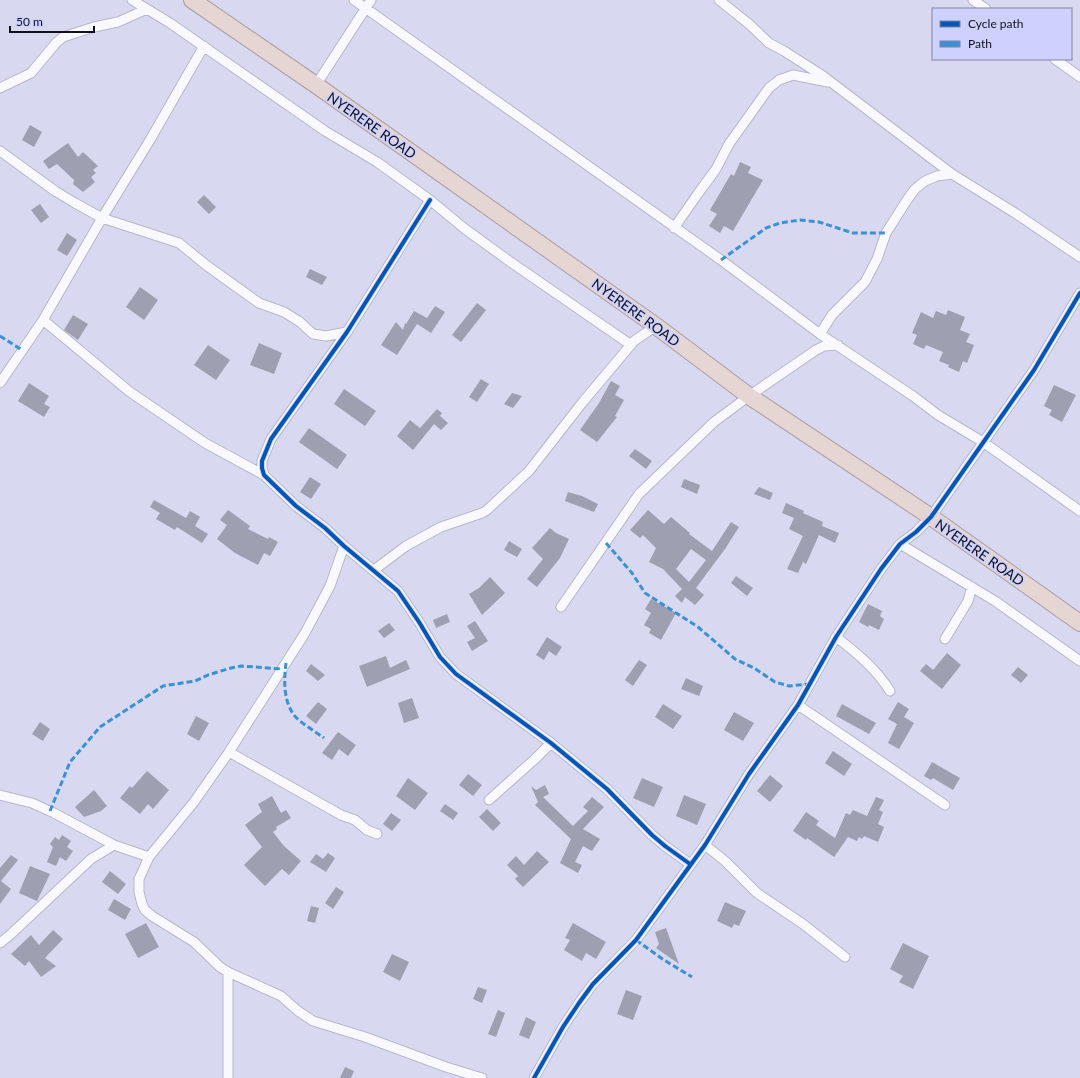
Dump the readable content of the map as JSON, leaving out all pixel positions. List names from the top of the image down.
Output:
{
  "streets": {
    "highway": ["NYERERE ROAD"]
  },
  "legend": ["Cycle path", "Path"],
  "scale_bar": "50 m"
}
